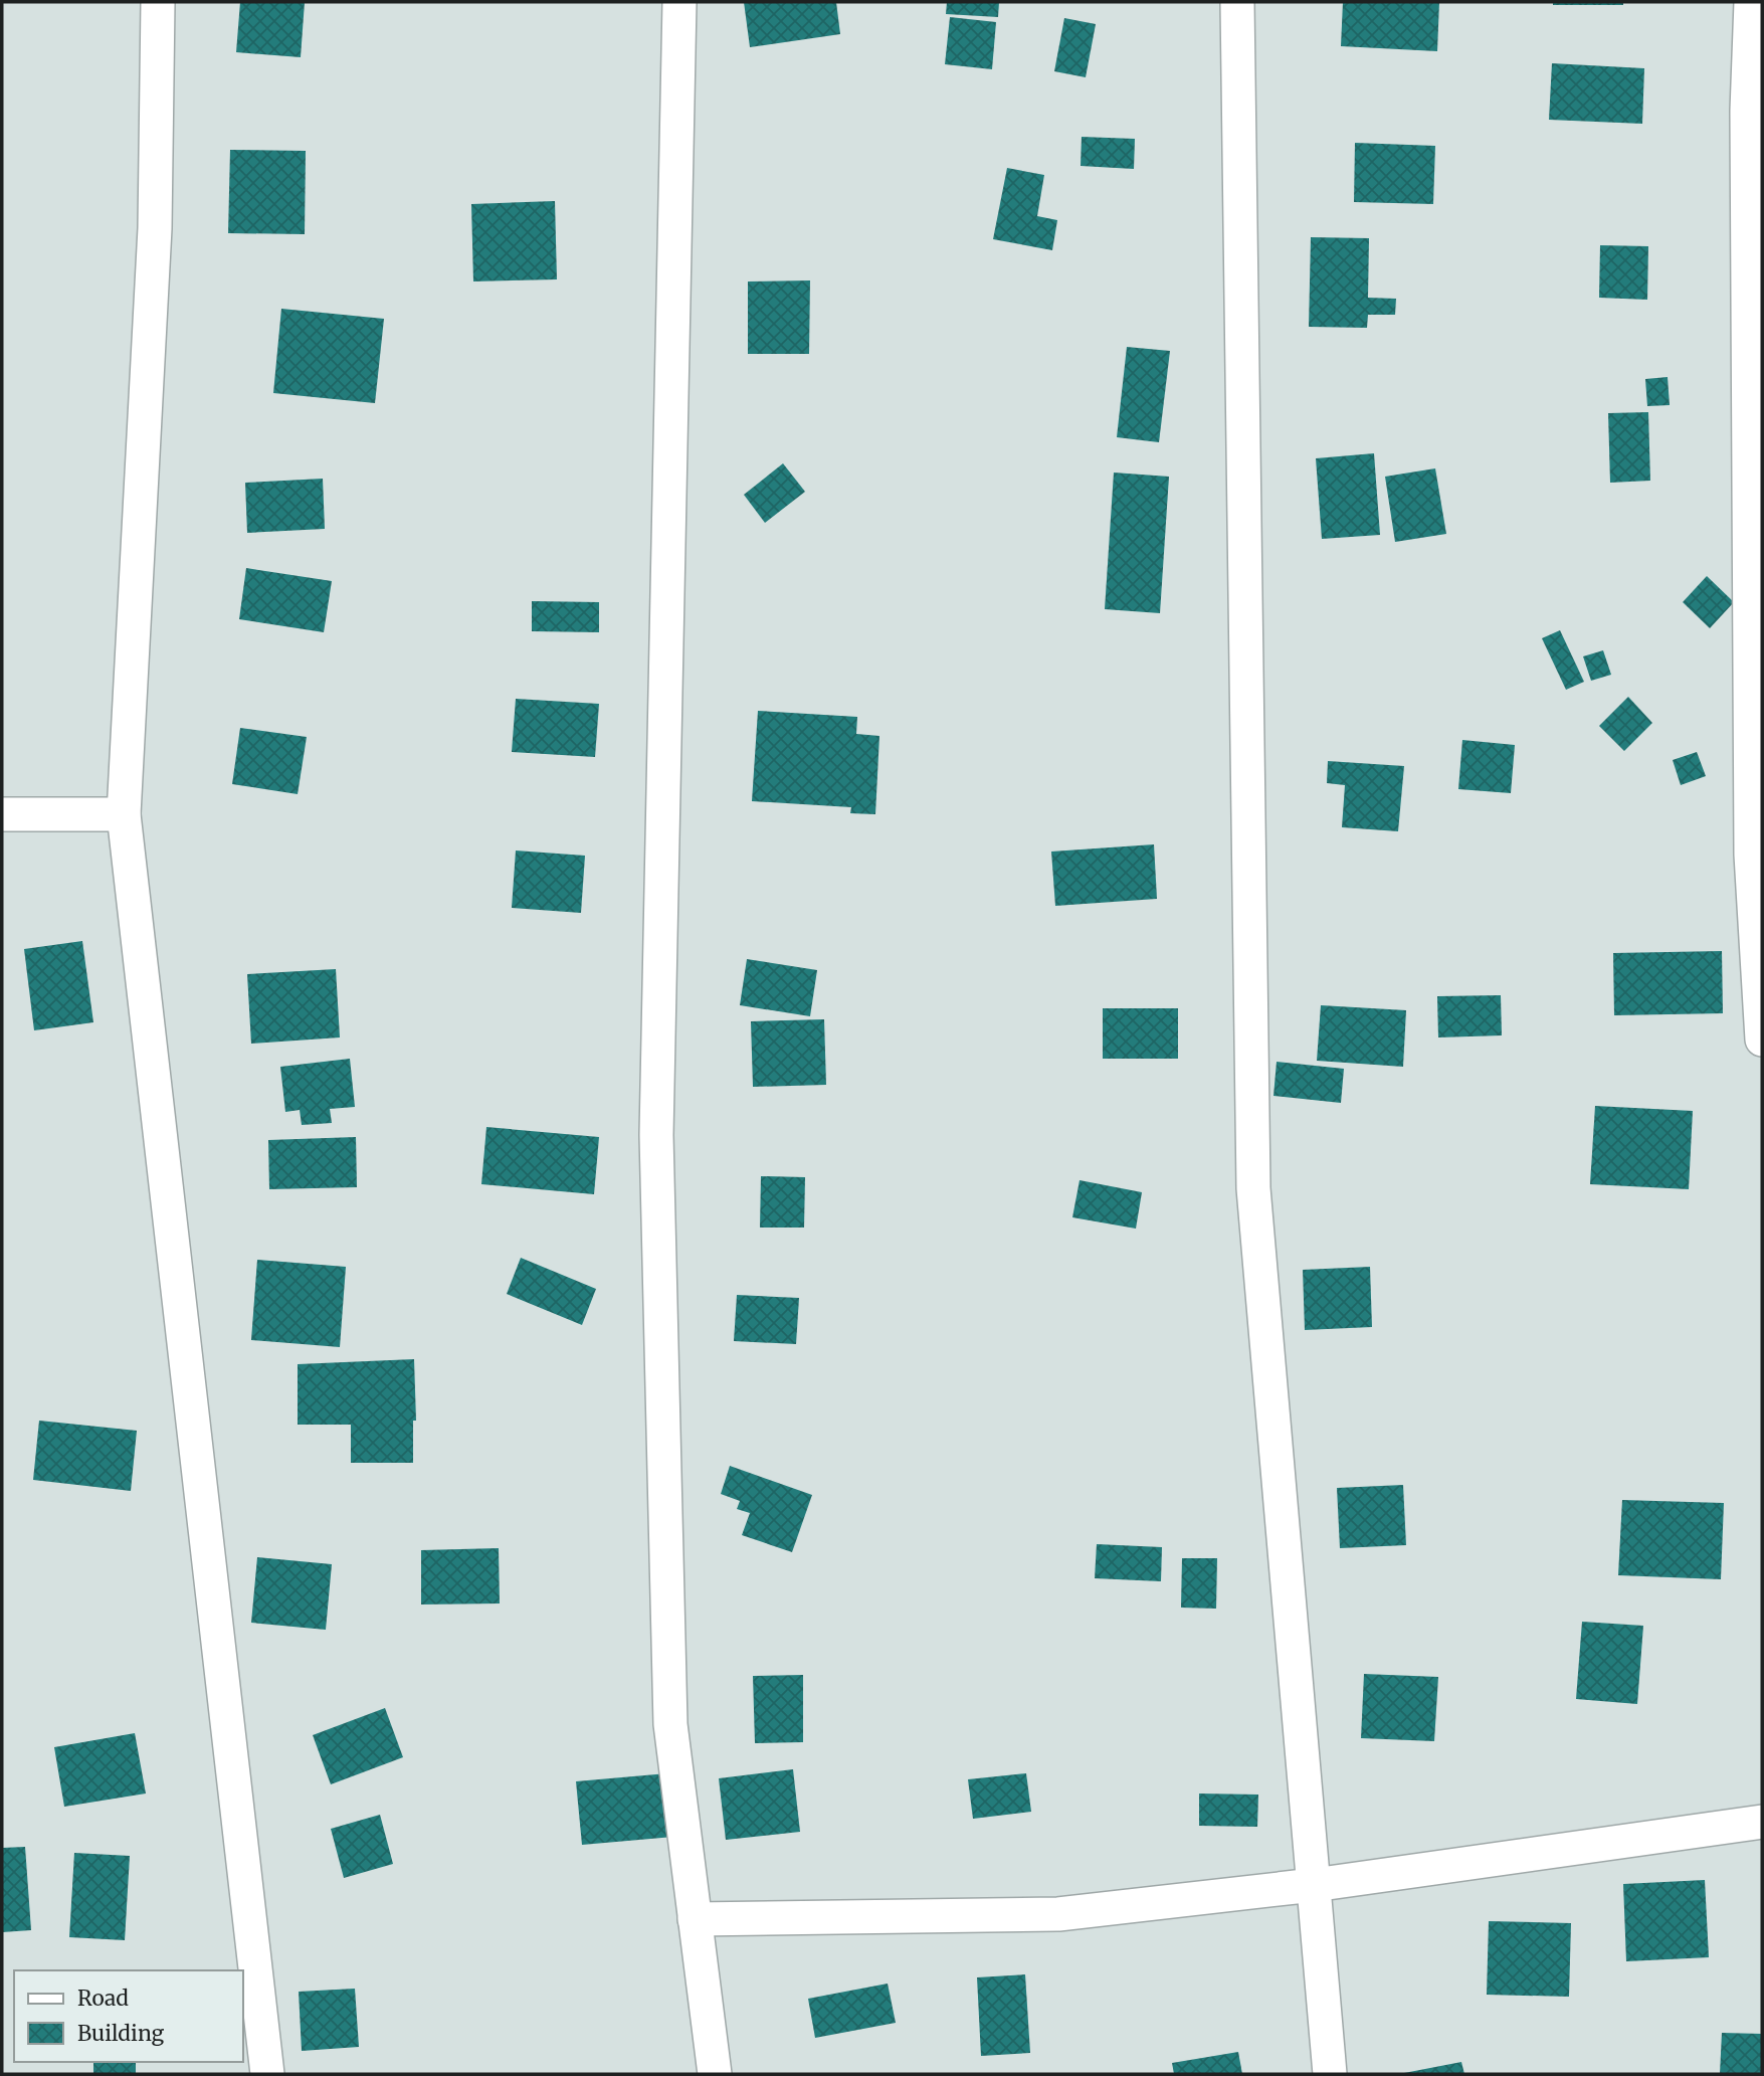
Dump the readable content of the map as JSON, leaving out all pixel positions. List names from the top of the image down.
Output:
{
  "legend": ["Road", "Building"]
}
